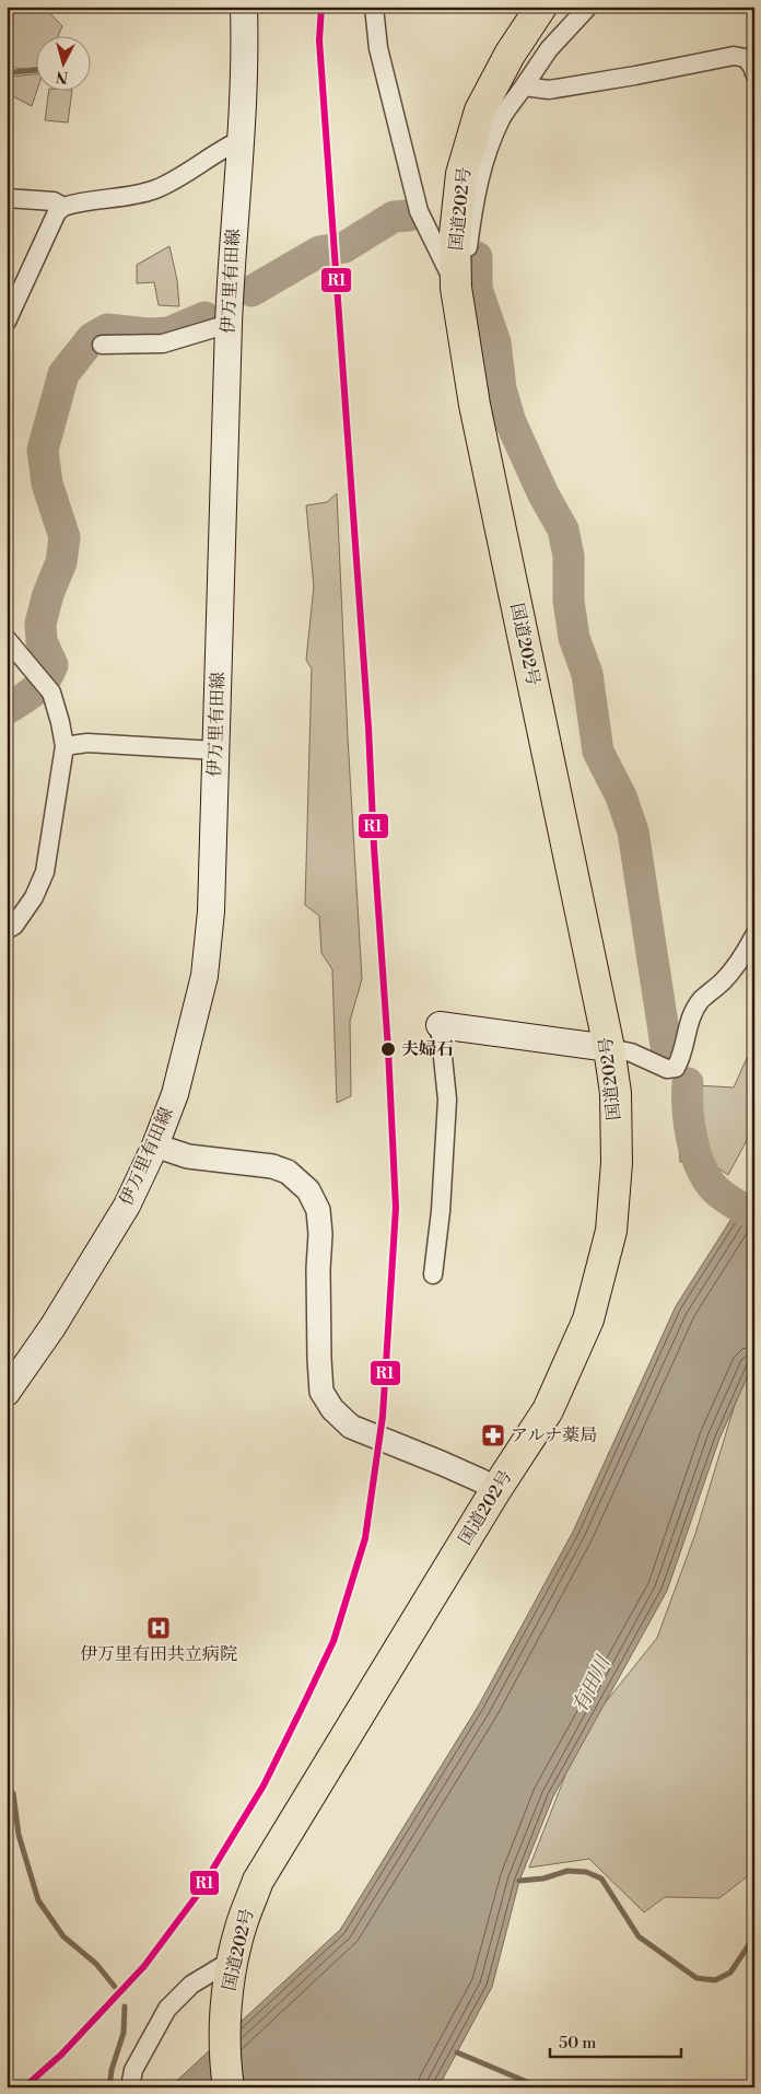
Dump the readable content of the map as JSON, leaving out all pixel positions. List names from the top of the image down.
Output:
{
  "streets": {
    "highway": ["国道202号"],
    "main road": ["伊万里有田線"]
  },
  "water": ["有田川"],
  "places": {
    "other": ["夫婦石"],
    "pharmacy": ["アルナ薬局"],
    "hospital": ["伊万里有田共立病院"]
  },
  "lines": ["transit line R1"],
  "scale_bar": "50 m",
  "north": "bottom"
}
